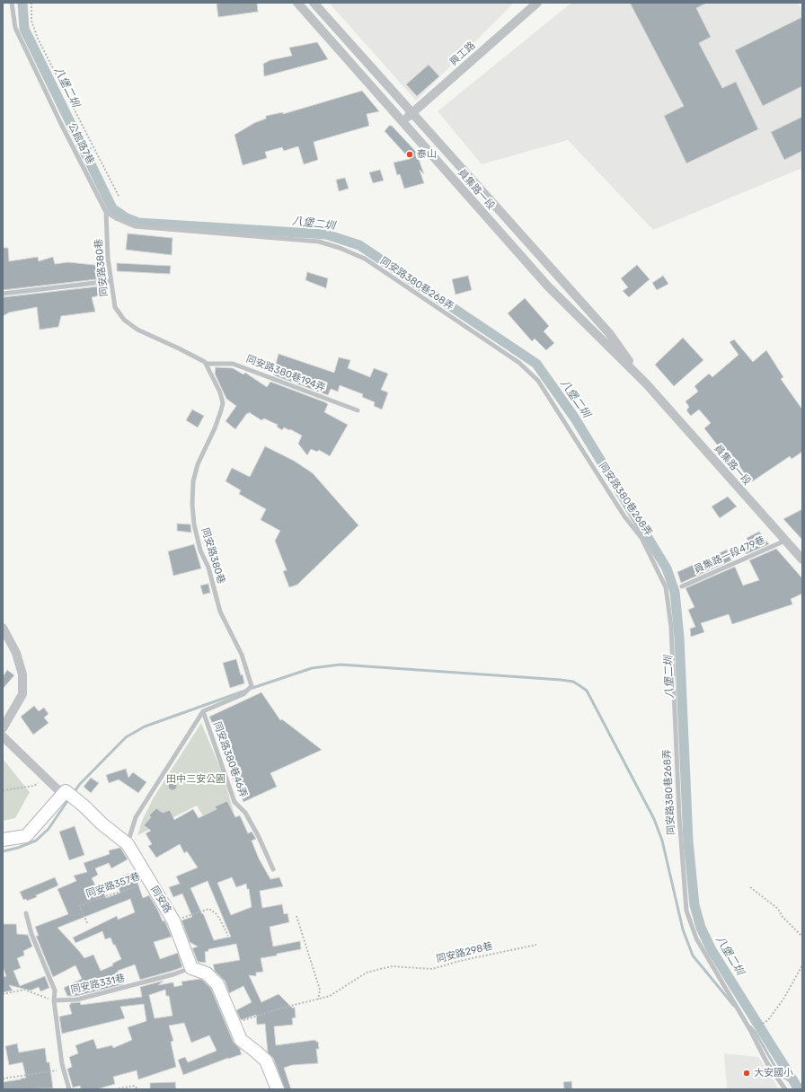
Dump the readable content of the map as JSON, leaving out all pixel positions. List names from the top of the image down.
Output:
{
  "streets": {
    "street": ["興工路", "員集路一段", "同安路"],
    "lane": [
      "公館路7巷",
      "同安路380巷",
      "同安路380巷268弄",
      "同安路380巷194弄",
      "員集路一段479巷",
      "同安路380巷46弄",
      "同安路331巷"
    ],
    "path": ["同安路357巷", "同安路298巷"]
  },
  "crossings": [
    ["興工路", "員集路一段"],
    ["公館路7巷", "同安路380巷"],
    ["公館路7巷", "同安路380巷268弄"],
    ["員集路一段", "員集路一段479巷"],
    ["同安路380巷", "同安路380巷268弄"],
    ["同安路380巷", "同安路380巷194弄"],
    ["同安路380巷", "同安路380巷46弄"],
    ["同安路357巷", "同安路"],
    ["同安路", "同安路331巷"]
  ],
  "water": ["八堡二圳"],
  "parks": ["田中三安公園"],
  "places": ["泰山", "大安國小"]
}
